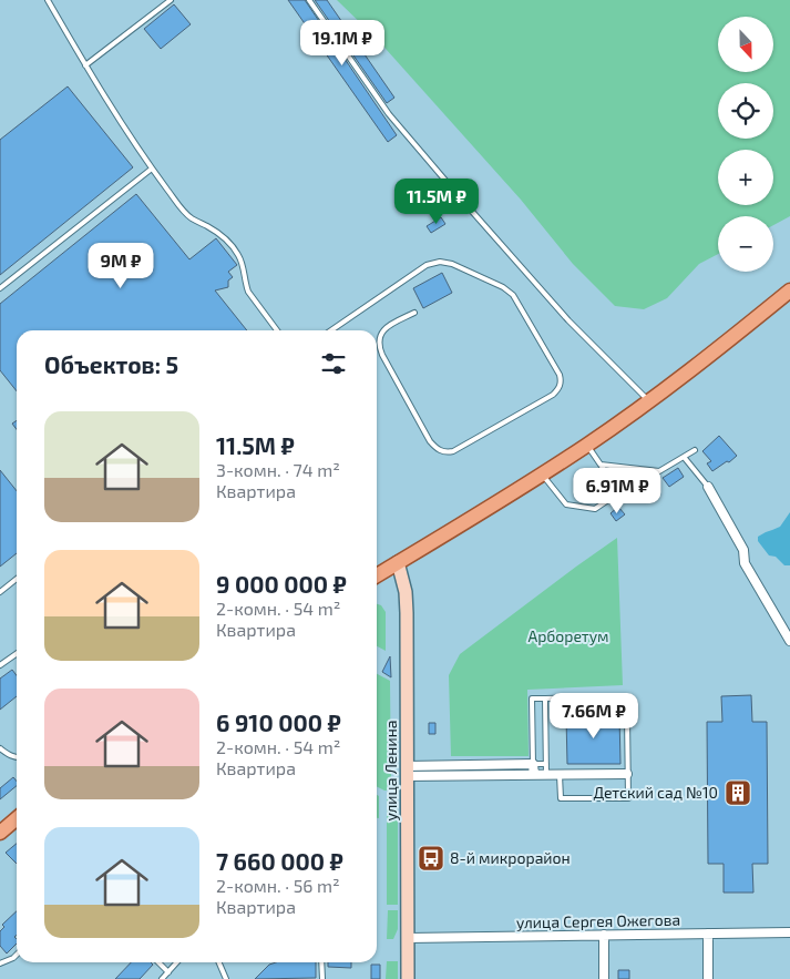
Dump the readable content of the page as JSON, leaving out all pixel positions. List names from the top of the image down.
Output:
{
  "streets": {
    "main road": ["улица Ленина"],
    "street": ["улица Сергея Ожегова"]
  },
  "crossings": [
    ["улица Ленина", "улица Сергея Ожегова"]
  ],
  "parks": ["Арборетум"],
  "places": {
    "building": ["Детский сад №10"],
    "bus stop": ["8-й микрорайон"]
  },
  "north": "bottom",
  "page": {
    "map_buttons": ["+", "−"],
    "price": [
      "19.1M ₽",
      "11.5M ₽",
      "9M ₽",
      "6.91M ₽",
      "7.66M ₽"
    ],
    "heading": "Объектов: 5",
    "list": [
      {
        "name": "11.5M ₽",
        "note": "3-комн. · 74 m² · Квартира"
      },
      {
        "name": "9 000 000 ₽",
        "note": "2-комн. · 54 m² · Квартира"
      },
      {
        "name": "6 910 000 ₽",
        "note": "2-комн. · 54 m² · Квартира"
      },
      {
        "name": "7 660 000 ₽",
        "note": "2-комн. · 56 m² · Квартира"
      }
    ]
  }
}
